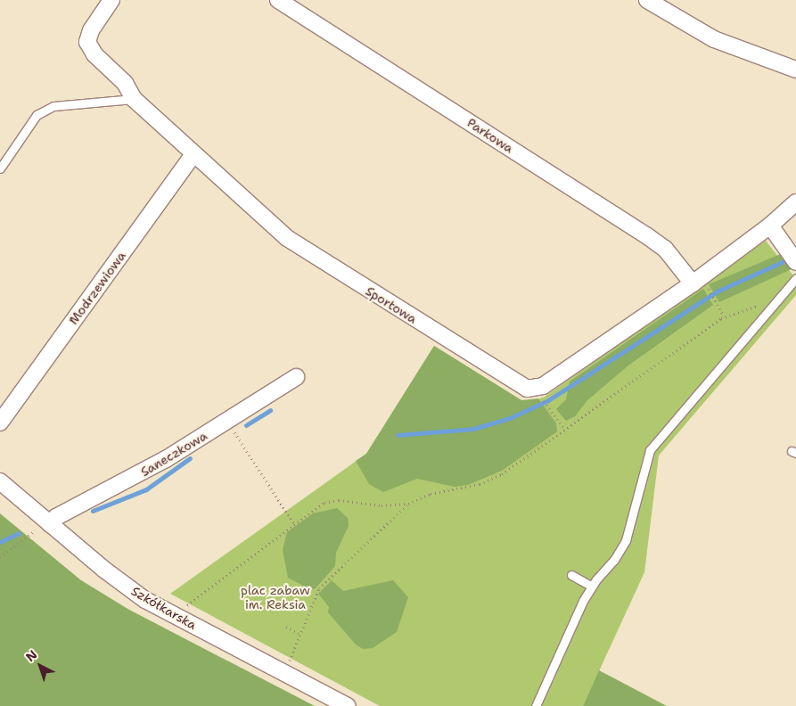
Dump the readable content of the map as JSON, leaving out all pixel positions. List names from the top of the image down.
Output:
{
  "streets": {
    "street": [
      "Parkowa",
      "Modrzewiowa",
      "Sportowa",
      "Saneczkowa",
      "Szkółkarska"
    ]
  },
  "crossings": [
    ["Parkowa", "Sportowa"],
    ["Modrzewiowa", "Sportowa"],
    ["Saneczkowa", "Szkółkarska"]
  ],
  "parks": ["plac zabaw im. Reksia"],
  "north": "top left"
}
